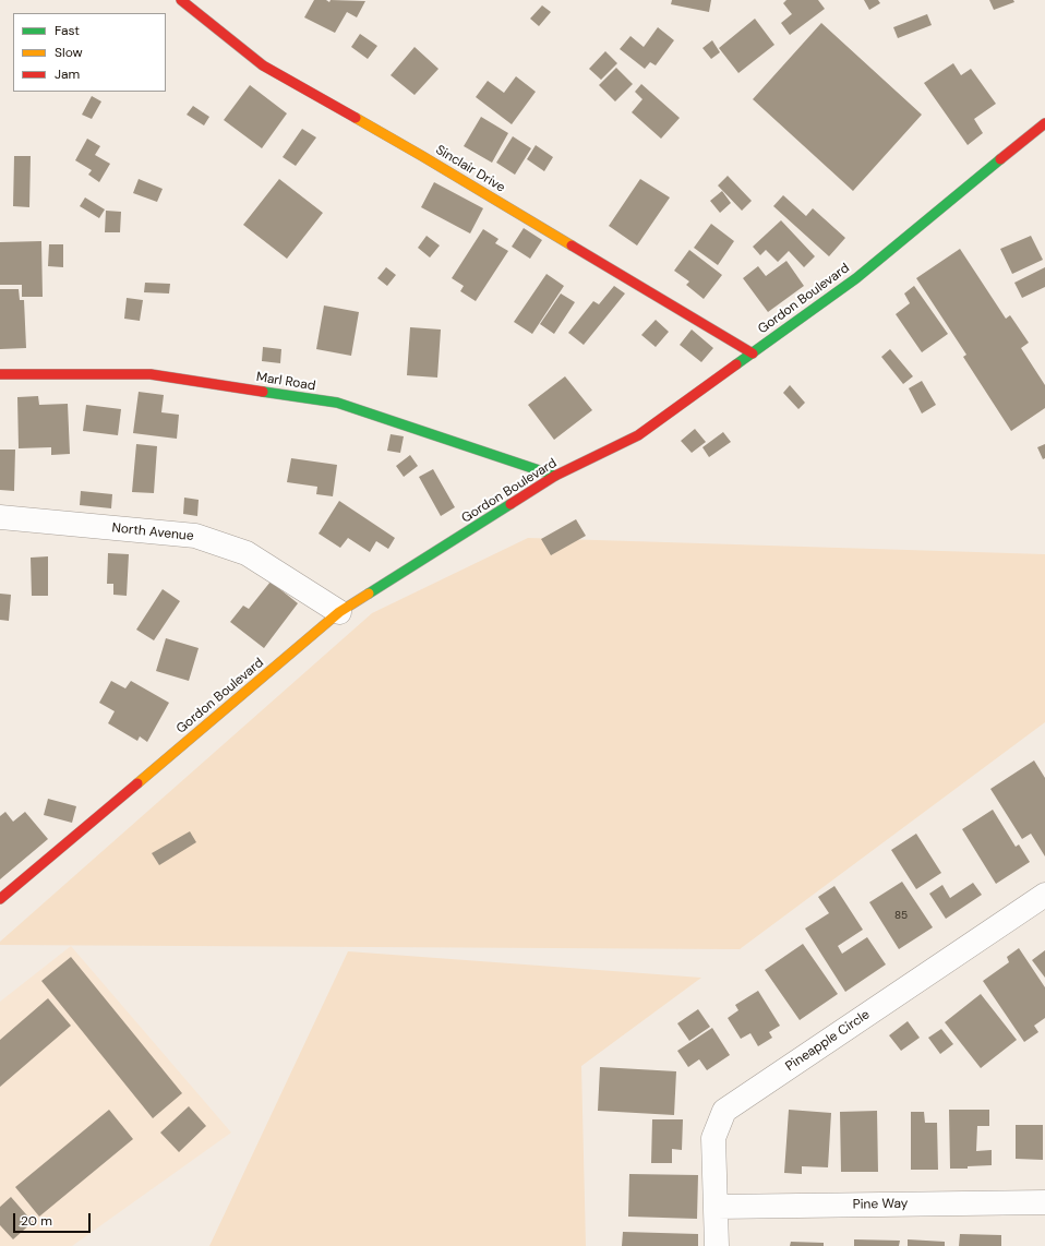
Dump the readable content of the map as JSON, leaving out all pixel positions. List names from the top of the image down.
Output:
{
  "streets": {
    "street": [
      "Sinclair Drive",
      "Gordon Boulevard",
      "Marl Road",
      "North Avenue",
      "Pineapple Circle",
      "Pine Way"
    ]
  },
  "crossings": [
    ["Sinclair Drive", "Gordon Boulevard"],
    ["Gordon Boulevard", "Marl Road"],
    ["Gordon Boulevard", "North Avenue"],
    ["Pineapple Circle", "Pine Way"]
  ],
  "house_numbers": ["85"],
  "legend": ["Fast", "Slow", "Jam"],
  "scale_bar": "20 m"
}
